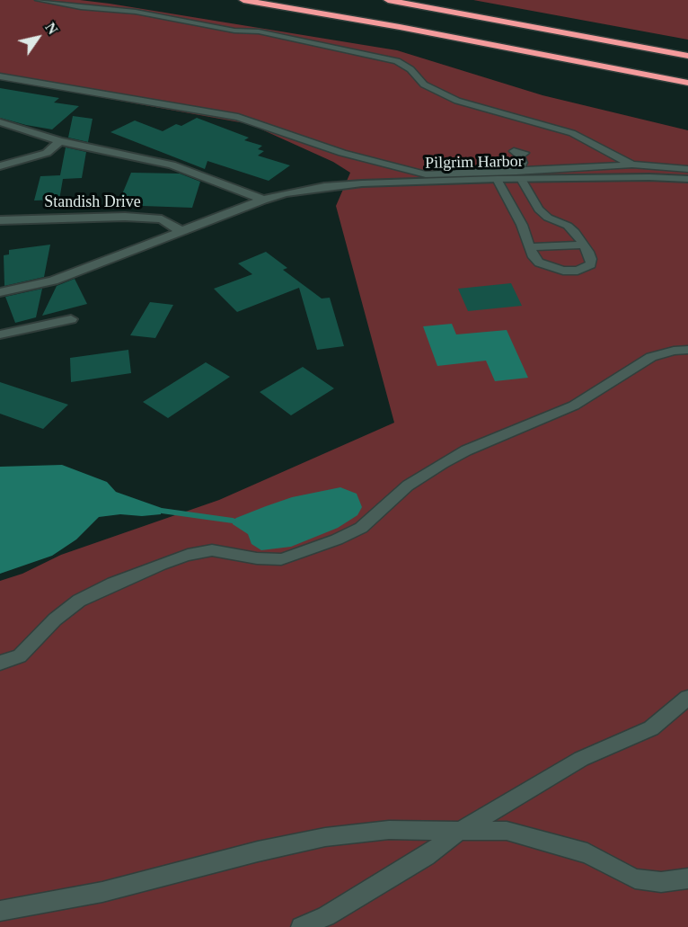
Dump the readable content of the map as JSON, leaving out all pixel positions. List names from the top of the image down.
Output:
{
  "streets": {
    "street": ["Pilgrim Harbor", "Standish Drive"]
  },
  "crossings": [
    ["Pilgrim Harbor", "Standish Drive"]
  ],
  "north": "top right"
}
